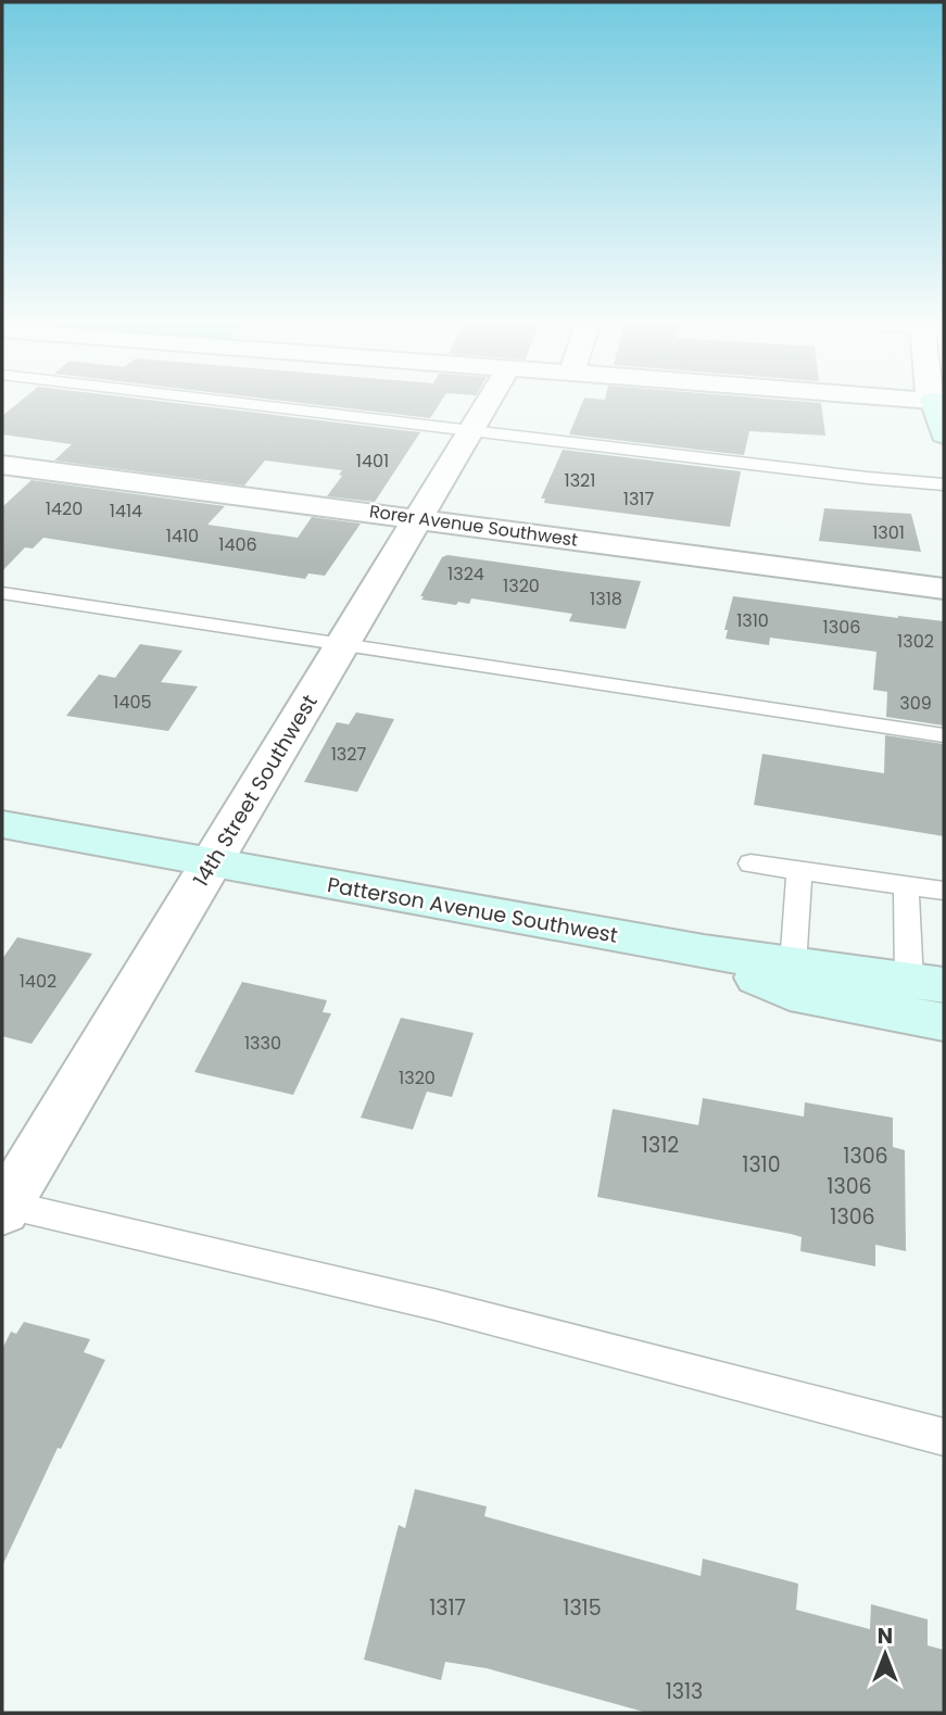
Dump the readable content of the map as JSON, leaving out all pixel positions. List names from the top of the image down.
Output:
{
  "streets": {
    "main road": ["Patterson Avenue Southwest"],
    "street": ["Rorer Avenue Southwest", "14th Street Southwest"]
  },
  "crossings": [
    ["Rorer Avenue Southwest", "14th Street Southwest"],
    ["14th Street Southwest", "Patterson Avenue Southwest"]
  ],
  "house_numbers": [
    "1401",
    "1321",
    "1317",
    "1420",
    "1414",
    "1301",
    "1410",
    "1406",
    "1324",
    "1320",
    "1318",
    "1310",
    "1306",
    "1302",
    "1405",
    "309",
    "1327",
    "1402",
    "1330",
    "1320",
    "1312",
    "1306",
    "1310",
    "1306",
    "1306",
    "1317",
    "1315",
    "1313"
  ],
  "north": "top"
}
